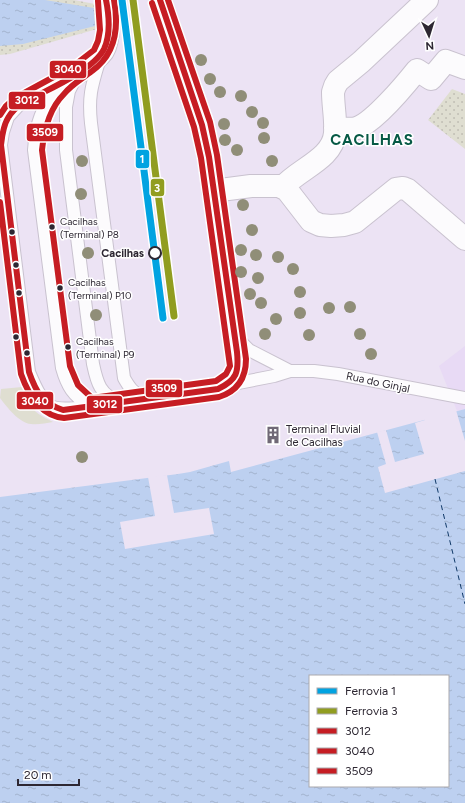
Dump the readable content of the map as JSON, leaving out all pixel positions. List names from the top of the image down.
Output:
{
  "streets": {
    "lane": ["Rua do Ginjal"]
  },
  "districts": ["CACILHAS"],
  "places": {
    "other": [
      "Cacilhas (Terminal) P8",
      "Cacilhas",
      "Cacilhas (Terminal) P10",
      "Cacilhas (Terminal) P9"
    ],
    "building": ["Terminal Fluvial de Cacilhas"]
  },
  "lines": [
    "rail line 1",
    "rail line 3",
    "transit line 3012",
    "transit line 3040",
    "transit line 3509"
  ],
  "legend": [
    "Ferrovia 1",
    "Ferrovia 3",
    "3012",
    "3040",
    "3509"
  ],
  "scale_bar": "20 m",
  "north": "bottom"
}
